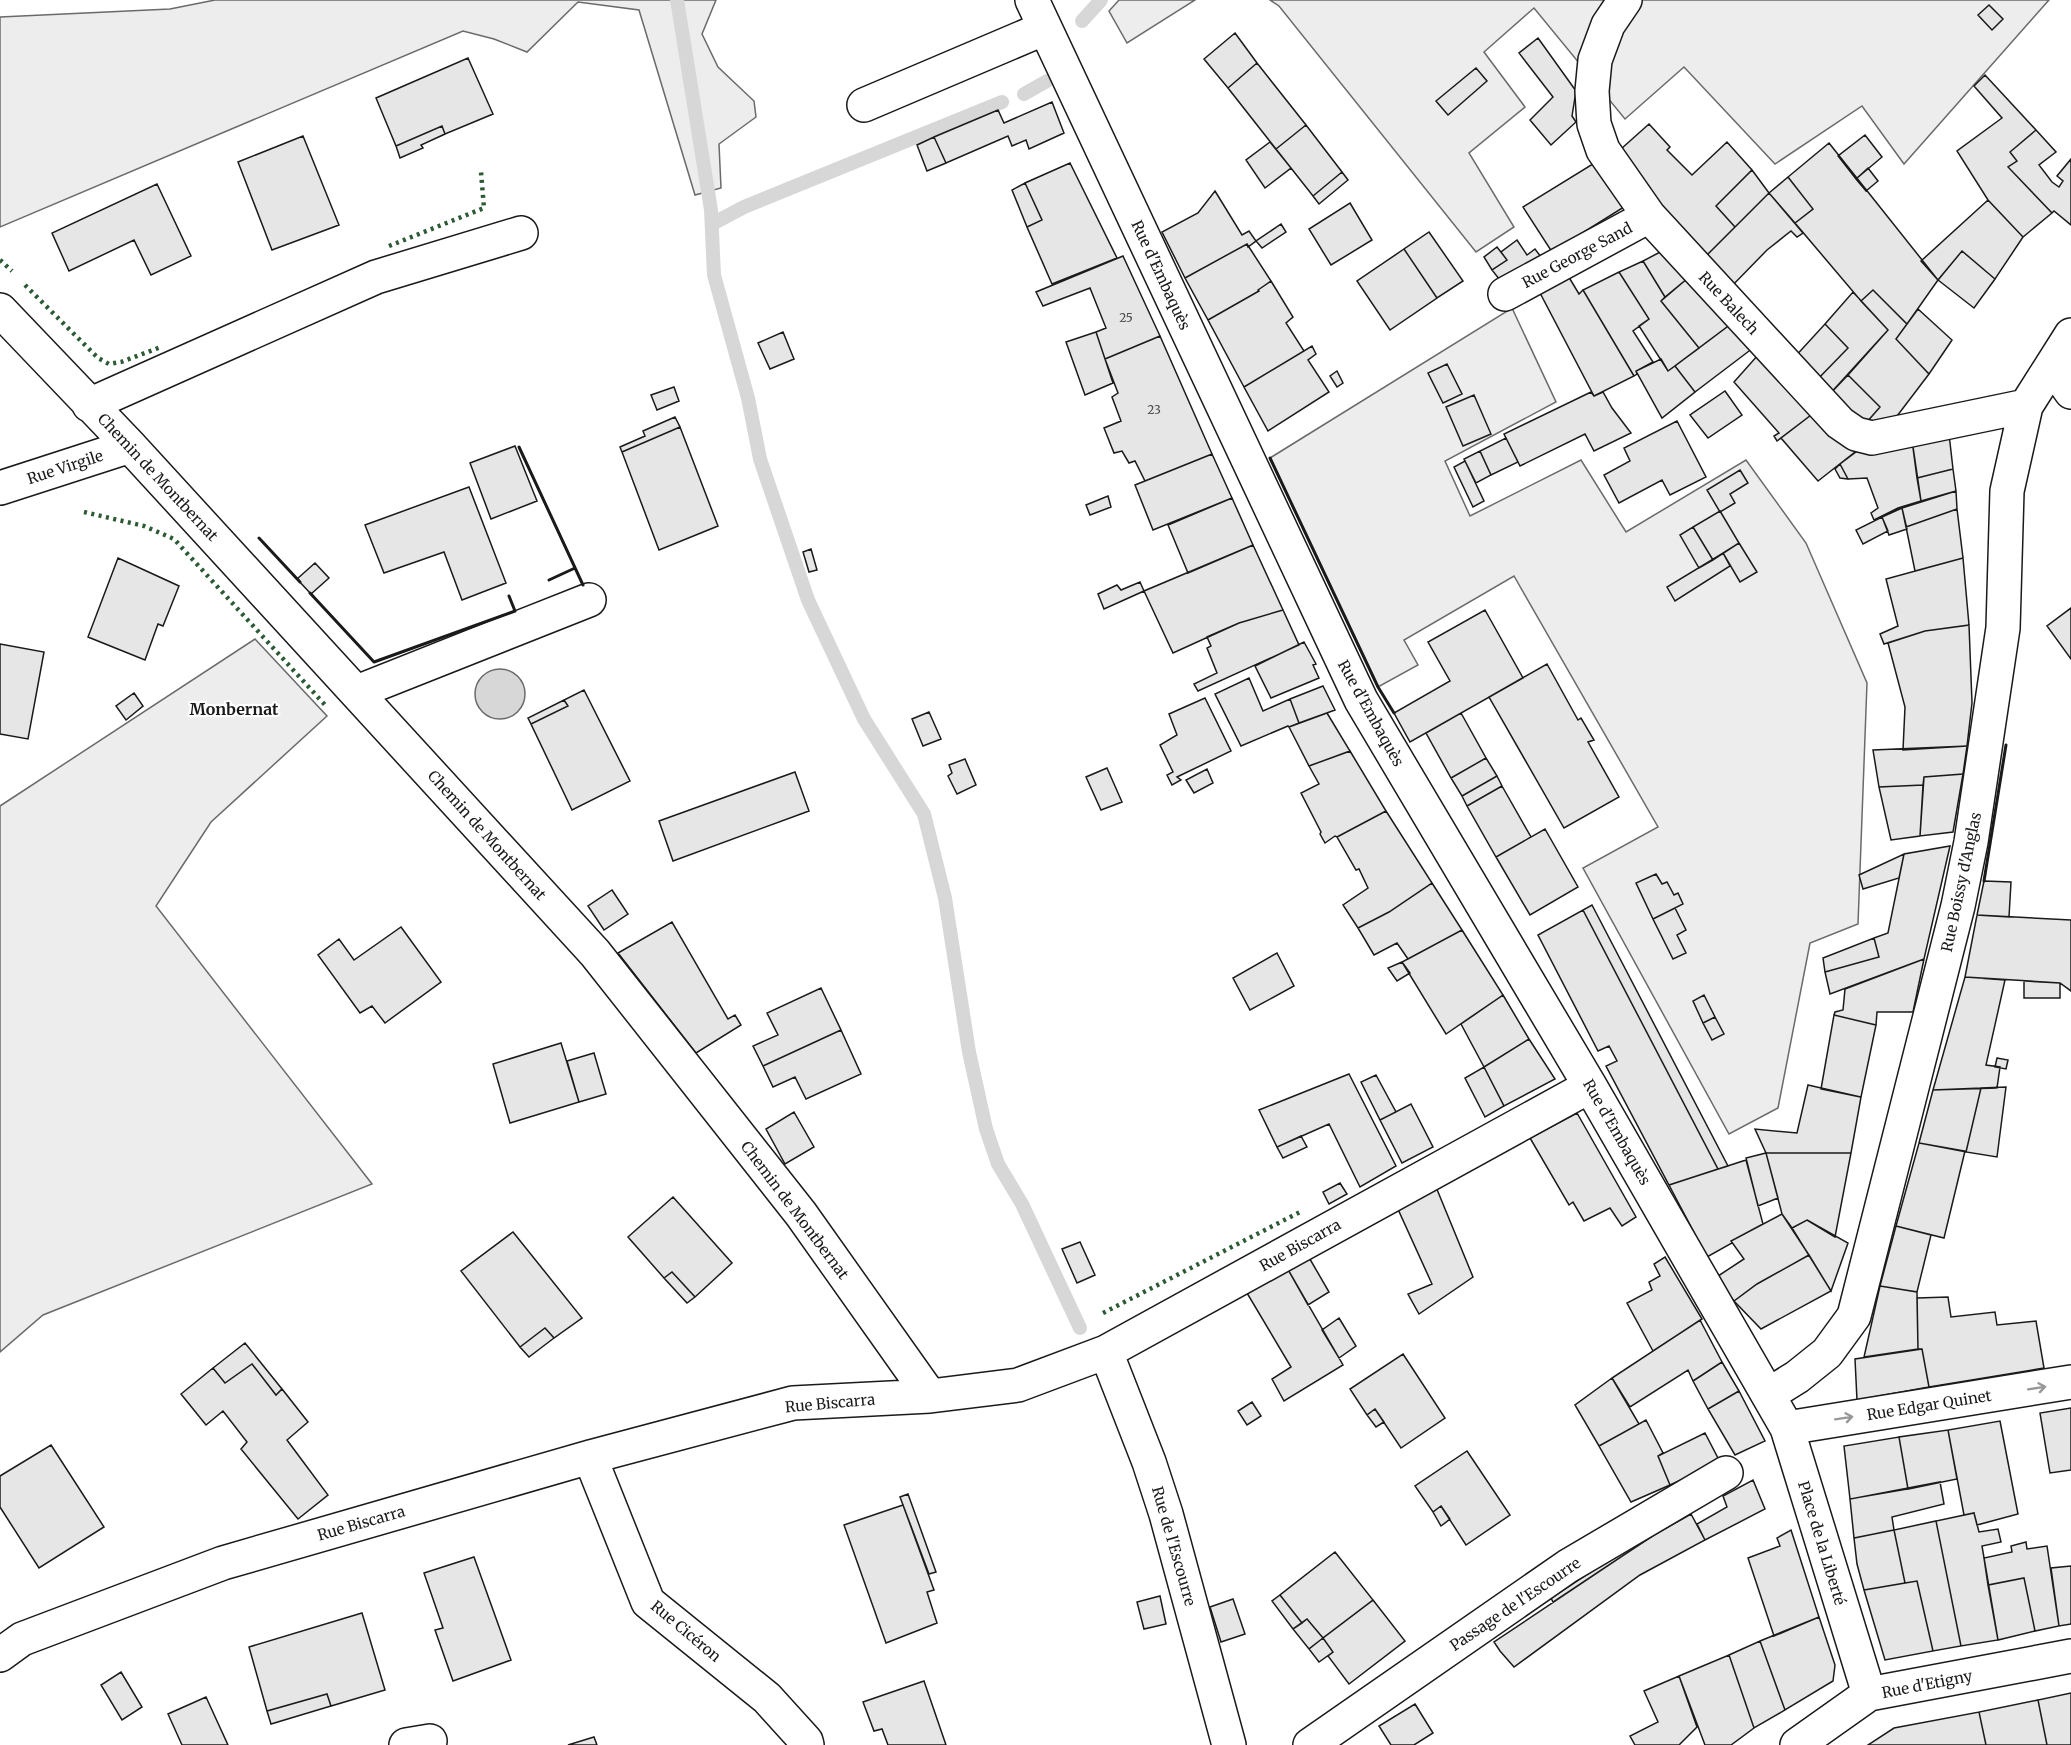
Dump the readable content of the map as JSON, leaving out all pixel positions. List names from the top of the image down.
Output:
{
  "streets": {
    "street": [
      "Rue George Sand",
      "Rue d'Embaquès",
      "Rue Balech",
      "Rue Virgile",
      "Chemin de Montbernat",
      "Rue Boissy d'Anglas",
      "Rue Biscarra",
      "Rue Edgar Quinet",
      "Place de la Liberté",
      "Rue de l'Escourre",
      "Passage de l'Escourre",
      "Rue Cicéron",
      "Rue d'Etigny"
    ]
  },
  "crossings": [
    ["Rue George Sand", "Rue Balech"],
    ["Rue d'Embaquès", "Rue Boissy d'Anglas"],
    ["Rue d'Embaquès", "Rue Biscarra"],
    ["Rue d'Embaquès", "Place de la Liberté"],
    ["Rue Balech", "Rue Boissy d'Anglas"],
    ["Rue Virgile", "Chemin de Montbernat"],
    ["Chemin de Montbernat", "Rue Biscarra"],
    ["Rue Boissy d'Anglas", "Place de la Liberté"],
    ["Rue Biscarra", "Rue de l'Escourre"],
    ["Rue Biscarra", "Rue Cicéron"],
    ["Rue Edgar Quinet", "Place de la Liberté"],
    ["Place de la Liberté", "Rue d'Etigny"]
  ],
  "one_way": ["Rue Edgar Quinet"],
  "districts": ["Monbernat"],
  "house_numbers": ["25", "23"]
}
